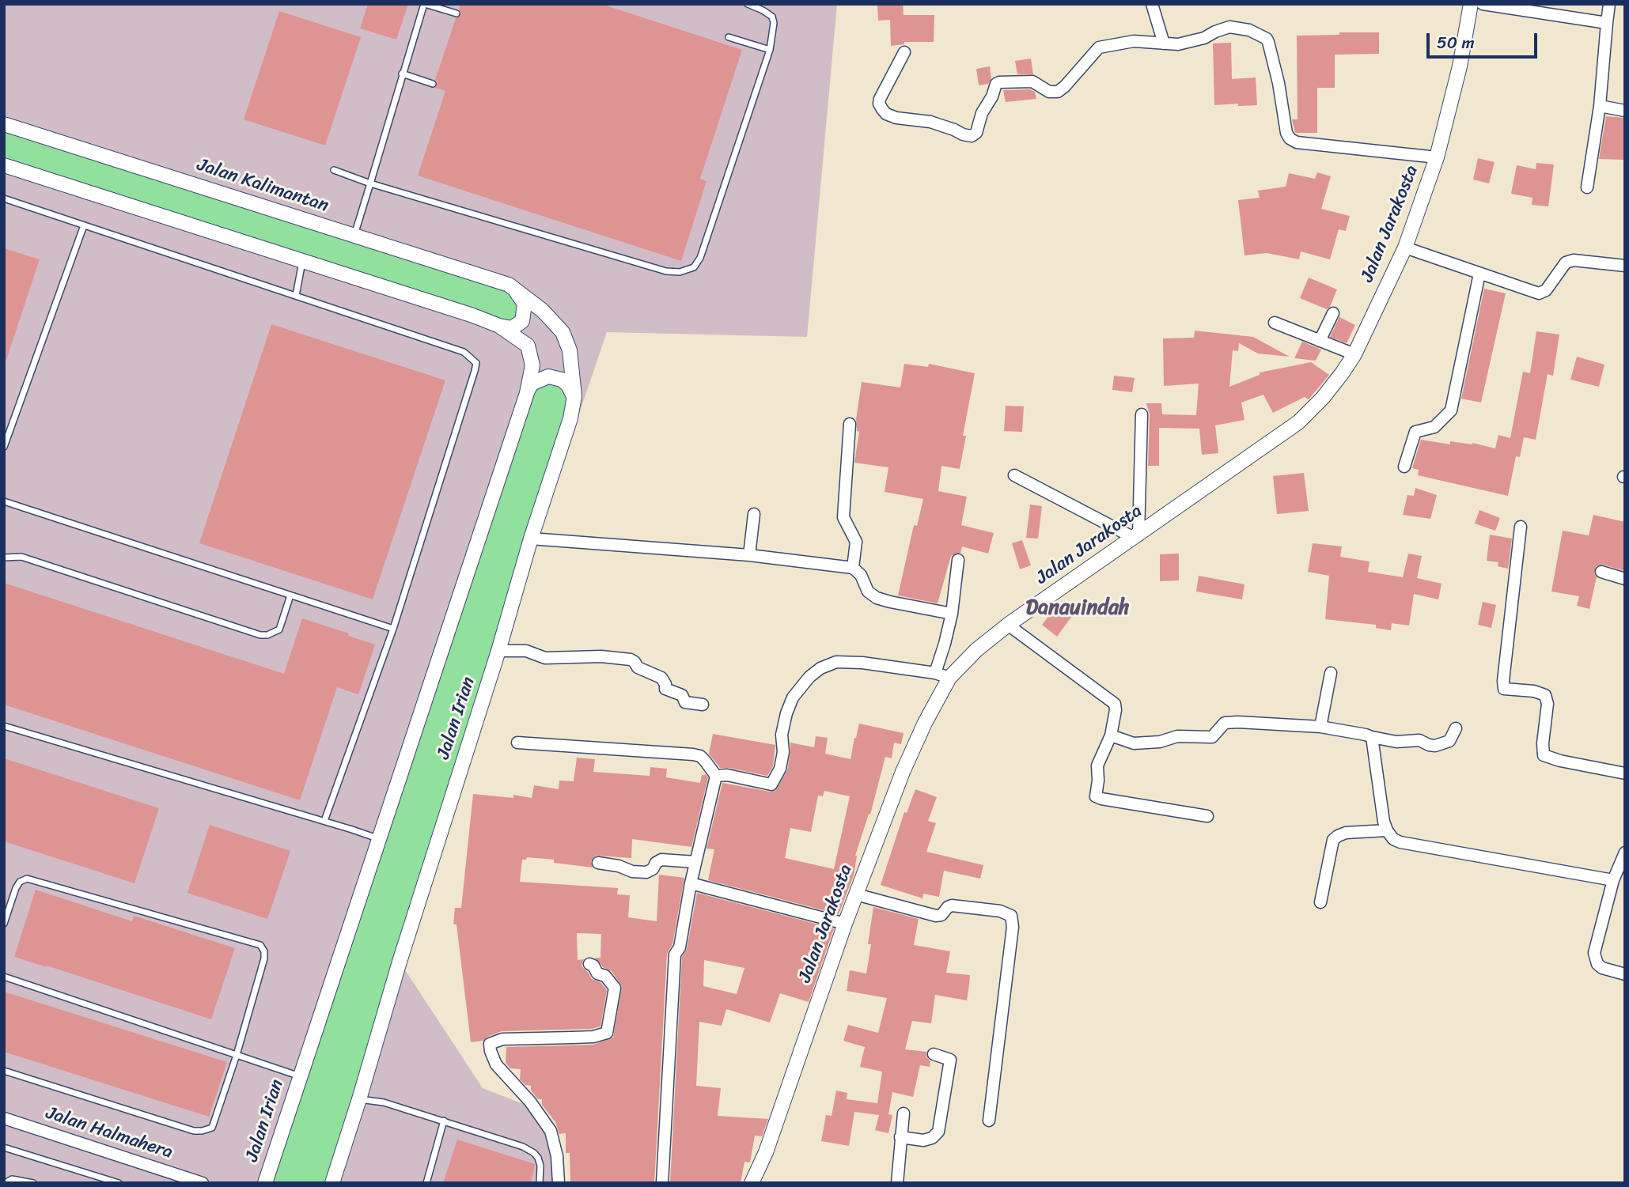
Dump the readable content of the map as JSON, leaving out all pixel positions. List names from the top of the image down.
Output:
{
  "streets": {
    "street": [
      "Jalan Kalimantan",
      "Jalan Jarakosta",
      "Jalan Irian",
      "Jalan Halmahera"
    ]
  },
  "crossings": [
    ["Jalan Kalimantan", "Jalan Irian"]
  ],
  "districts": ["Danauindah"],
  "scale_bar": "50 m"
}
